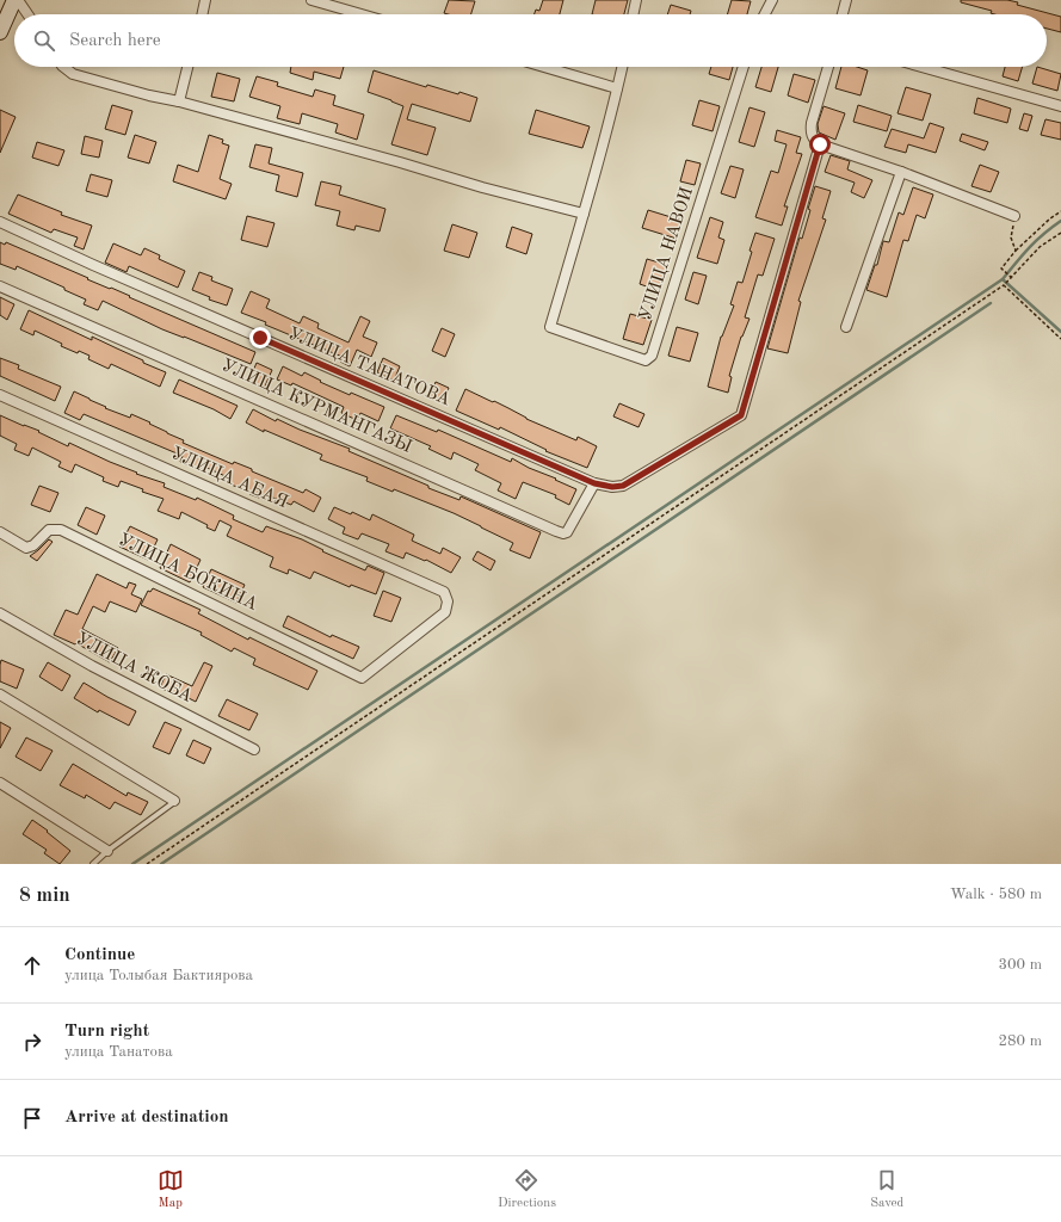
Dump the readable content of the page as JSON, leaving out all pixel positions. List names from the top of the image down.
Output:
{
  "streets": {
    "street": [
      "УЛИЦА НАВОИ",
      "УЛИЦА ТАНАТОВА",
      "УЛИЦА КУРМАНГАЗЫ",
      "УЛИЦА АБАЯ",
      "УЛИЦА БОКИНА",
      "УЛИЦА ЖОБА"
    ]
  },
  "crossings": [
    ["УЛИЦА ТАНАТОВА", "УЛИЦА КУРМАНГАЗЫ"],
    ["УЛИЦА АБАЯ", "УЛИЦА БОКИНА"]
  ],
  "page": {
    "search": "Search here",
    "heading": ["8 min", "Walk · 580 m"],
    "list": [
      ["Continue", "улица Толыбая Бактиярова", "300 m"],
      ["Turn right", "улица Танатова", "280 m"],
      "Arrive at destination"
    ],
    "nav": ["Map", "Directions", "Saved"]
  }
}
